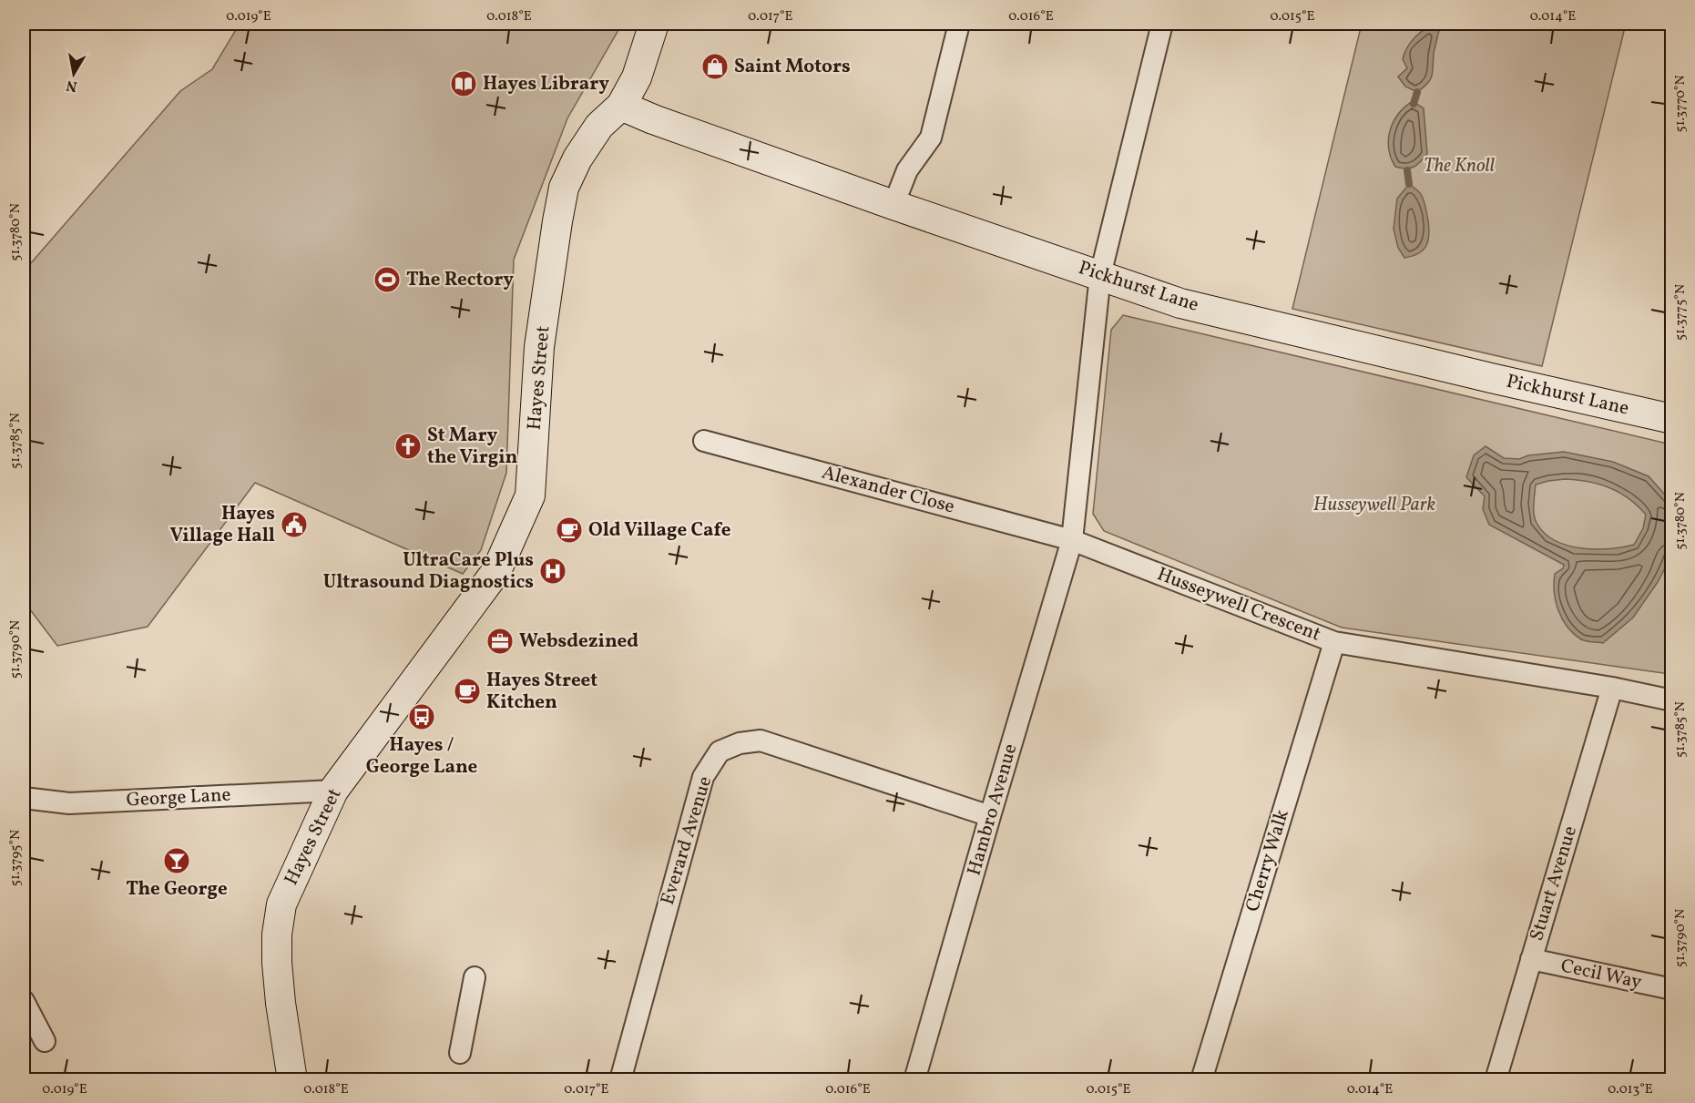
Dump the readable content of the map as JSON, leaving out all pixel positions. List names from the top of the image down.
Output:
{
  "streets": {
    "main road": ["Pickhurst Lane", "Hayes Street"],
    "street": [
      "Alexander Close",
      "Husseywell Crescent",
      "George Lane",
      "Hambro Avenue",
      "Everard Avenue",
      "Cherry Walk",
      "Stuart Avenue",
      "Cecil Way"
    ]
  },
  "crossings": [
    ["Pickhurst Lane", "Hayes Street"],
    ["Hayes Street", "George Lane"],
    ["Alexander Close", "Husseywell Crescent"],
    ["Alexander Close", "Hambro Avenue"],
    ["Husseywell Crescent", "Hambro Avenue"],
    ["Husseywell Crescent", "Cherry Walk"],
    ["Husseywell Crescent", "Stuart Avenue"],
    ["Hambro Avenue", "Everard Avenue"],
    ["Stuart Avenue", "Cecil Way"]
  ],
  "parks": ["The Knoll", "Husseywell Park"],
  "places": {
    "shop": ["Saint Motors"],
    "library": ["Hayes Library"],
    "sports": ["The Rectory"],
    "church": ["St Mary the Virgin"],
    "public building": ["Hayes Village Hall"],
    "cafe": ["Old Village Cafe", "Hayes Street Kitchen"],
    "hospital": ["UltraCare Plus Ultrasound Diagnostics"],
    "office": ["Websdezined"],
    "bus stop": ["Hayes / George Lane"],
    "bar": ["The George"]
  },
  "north": "bottom",
  "coordinates": [
    "0.019°E",
    "0.018°E",
    "0.017°E",
    "0.016°E",
    "0.015°E",
    "0.014°E",
    "51.3770°N",
    "51.3780°N",
    "51.3775°N",
    "51.3785°N",
    "51.3790°N",
    "51.3795°N",
    "0.013°E"
  ]
}
